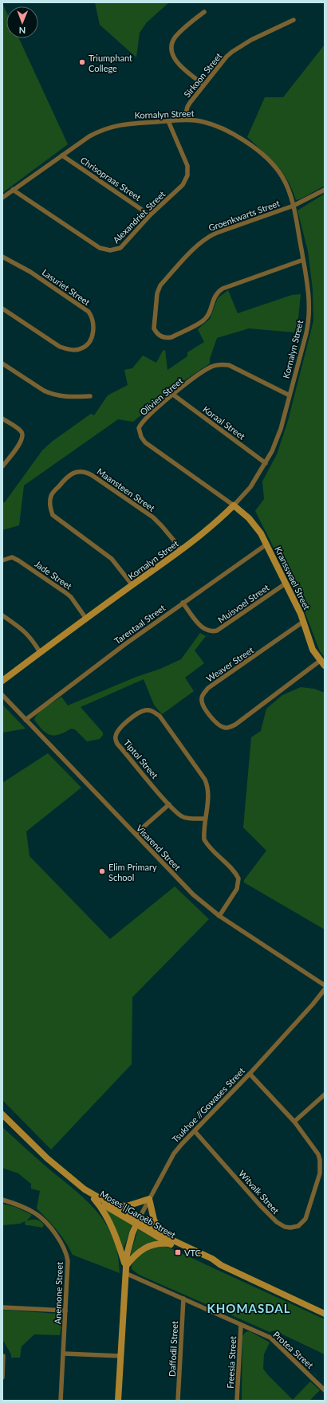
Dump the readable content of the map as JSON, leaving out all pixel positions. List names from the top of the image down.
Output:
{
  "streets": {
    "main road": [
      "Kornalyn Street",
      "Kransswael Street",
      "Tsukhoe //Gowases Street",
      "Moses ǁGaroëb Street"
    ],
    "street": [
      "Sirkoon Street",
      "Chrisopraas Street",
      "Groenkwarts Street",
      "Alexandriet Street",
      "Lasuriet Street",
      "Olivien Street",
      "Koraal Street",
      "Maansteen Street",
      "Jade Street",
      "Muisvoel Street",
      "Tarentaal Street",
      "Weaver Street",
      "Tiptol Street",
      "Visarend Street",
      "Witvalk Street",
      "Anemone Street",
      "Daffodil Street",
      "Protea Street",
      "Freesia Street"
    ]
  },
  "crossings": [
    ["Sirkoon Street", "Kornalyn Street"],
    ["Kornalyn Street", "Chrisopraas Street"],
    ["Kornalyn Street", "Groenkwarts Street"],
    ["Kornalyn Street", "Alexandriet Street"],
    ["Kornalyn Street", "Olivien Street"],
    ["Kornalyn Street", "Koraal Street"],
    ["Kornalyn Street", "Maansteen Street"],
    ["Kornalyn Street", "Jade Street"],
    ["Kornalyn Street", "Kransswael Street"],
    ["Chrisopraas Street", "Alexandriet Street"],
    ["Olivien Street", "Koraal Street"],
    ["Olivien Street", "Kransswael Street"],
    ["Kransswael Street", "Muisvoel Street"],
    ["Kransswael Street", "Tarentaal Street"],
    ["Kransswael Street", "Weaver Street"],
    ["Muisvoel Street", "Tarentaal Street"],
    ["Tarentaal Street", "Visarend Street"],
    ["Tiptol Street", "Visarend Street"],
    ["Tsukhoe //Gowases Street", "Witvalk Street"],
    ["Tsukhoe //Gowases Street", "Moses ǁGaroëb Street"],
    ["Tsukhoe //Gowases Street", "Protea Street"],
    ["Daffodil Street", "Protea Street"],
    ["Protea Street", "Freesia Street"]
  ],
  "districts": ["KHOMASDAL"],
  "places": {
    "other": ["Triumphant College", "Elim Primary School"],
    "transit": ["VTC"]
  },
  "north": "bottom"
}
